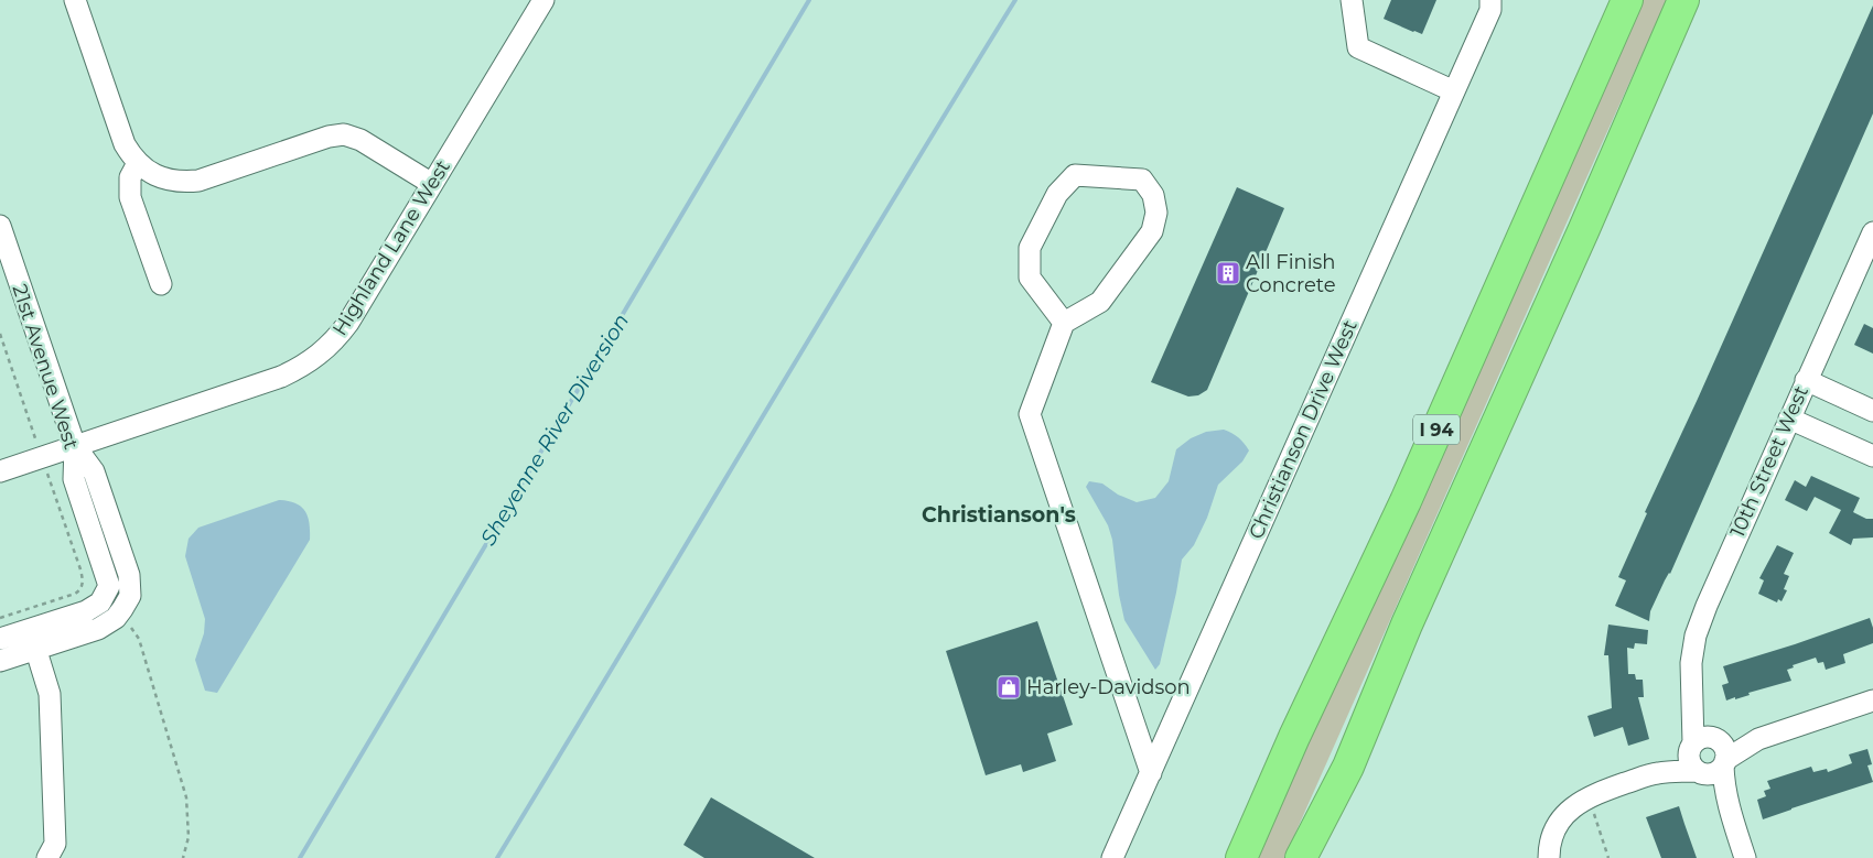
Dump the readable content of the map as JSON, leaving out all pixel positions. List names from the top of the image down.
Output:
{
  "streets": {
    "highway": ["I 94"],
    "street": [
      "Highland Lane West",
      "21st Avenue West",
      "Christianson Drive West",
      "10th Street West"
    ]
  },
  "crossings": [
    ["Highland Lane West", "21st Avenue West"]
  ],
  "districts": ["Christianson's"],
  "water": ["Sheyenne River Diversion"],
  "places": {
    "building": ["All Finish Concrete"],
    "shop": ["Harley-Davidson"]
  }
}
